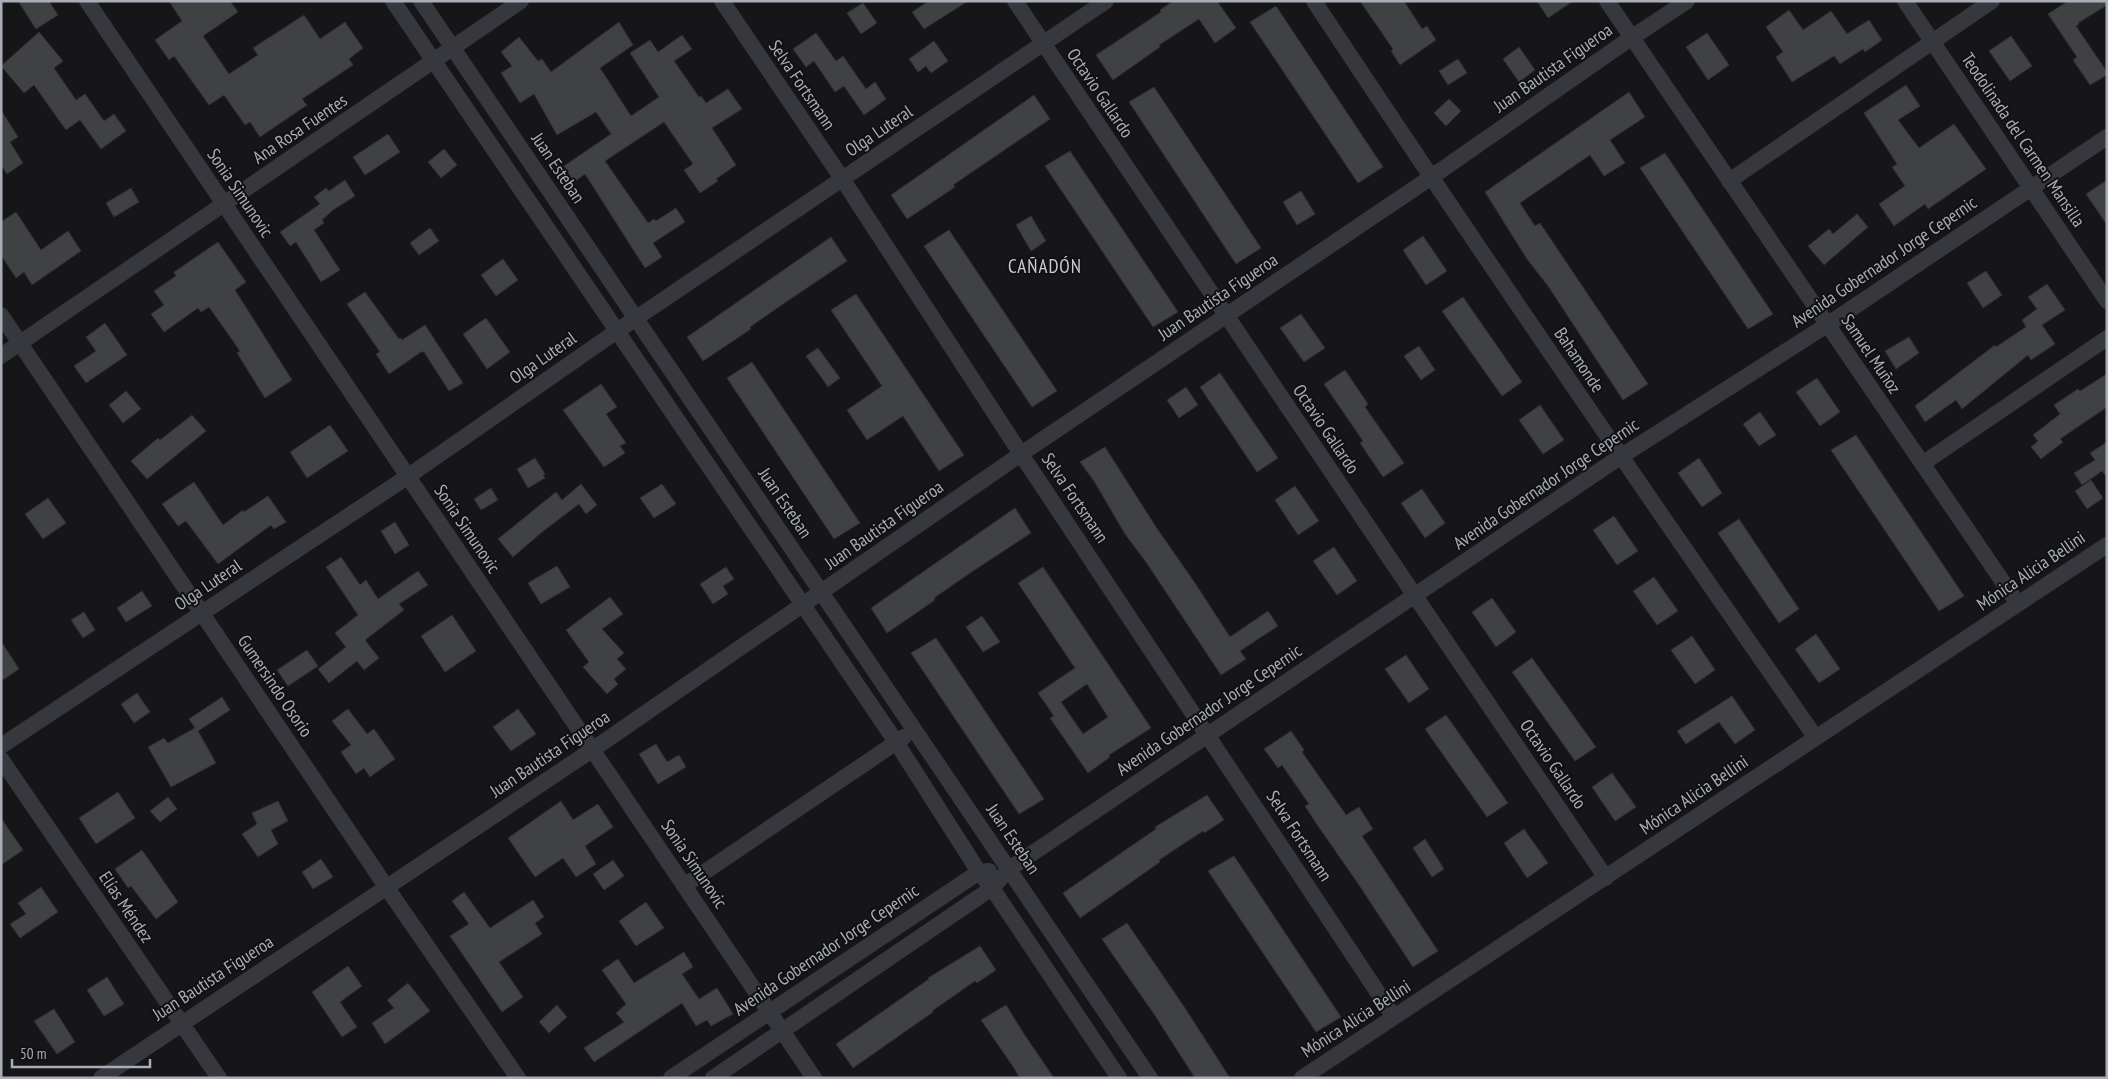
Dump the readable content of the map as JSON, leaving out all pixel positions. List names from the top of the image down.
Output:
{
  "streets": {
    "street": [
      "Juan Bautista Figueroa",
      "Selva Fortsmann",
      "Octavio Gallardo",
      "Ana Rosa Fuentes",
      "Olga Luteral",
      "Teodolinada del Carmen Mansilla",
      "Juan Esteban",
      "Sonia Simunovic",
      "Avenida Gobernador Jorge Cepernic",
      "Samuel Muñoz",
      "Bahamonde",
      "Mónica Alicia Bellini",
      "Gumersindo Osorio",
      "Elías Méndez"
    ]
  },
  "crossings": [
    ["Juan Bautista Figueroa", "Selva Fortsmann"],
    ["Juan Bautista Figueroa", "Octavio Gallardo"],
    ["Juan Bautista Figueroa", "Juan Esteban"],
    ["Juan Bautista Figueroa", "Sonia Simunovic"],
    ["Juan Bautista Figueroa", "Samuel Muñoz"],
    ["Juan Bautista Figueroa", "Bahamonde"],
    ["Juan Bautista Figueroa", "Gumersindo Osorio"],
    ["Juan Bautista Figueroa", "Elías Méndez"],
    ["Selva Fortsmann", "Olga Luteral"],
    ["Selva Fortsmann", "Avenida Gobernador Jorge Cepernic"],
    ["Selva Fortsmann", "Mónica Alicia Bellini"],
    ["Octavio Gallardo", "Olga Luteral"],
    ["Octavio Gallardo", "Avenida Gobernador Jorge Cepernic"],
    ["Octavio Gallardo", "Mónica Alicia Bellini"],
    ["Ana Rosa Fuentes", "Juan Esteban"],
    ["Ana Rosa Fuentes", "Sonia Simunovic"],
    ["Ana Rosa Fuentes", "Gumersindo Osorio"],
    ["Olga Luteral", "Juan Esteban"],
    ["Olga Luteral", "Sonia Simunovic"],
    ["Olga Luteral", "Gumersindo Osorio"],
    ["Teodolinada del Carmen Mansilla", "Avenida Gobernador Jorge Cepernic"],
    ["Juan Esteban", "Avenida Gobernador Jorge Cepernic"],
    ["Sonia Simunovic", "Avenida Gobernador Jorge Cepernic"],
    ["Avenida Gobernador Jorge Cepernic", "Samuel Muñoz"],
    ["Avenida Gobernador Jorge Cepernic", "Bahamonde"],
    ["Samuel Muñoz", "Mónica Alicia Bellini"],
    ["Bahamonde", "Mónica Alicia Bellini"]
  ],
  "districts": ["CAÑADÓN"],
  "scale_bar": "50 m"
}
